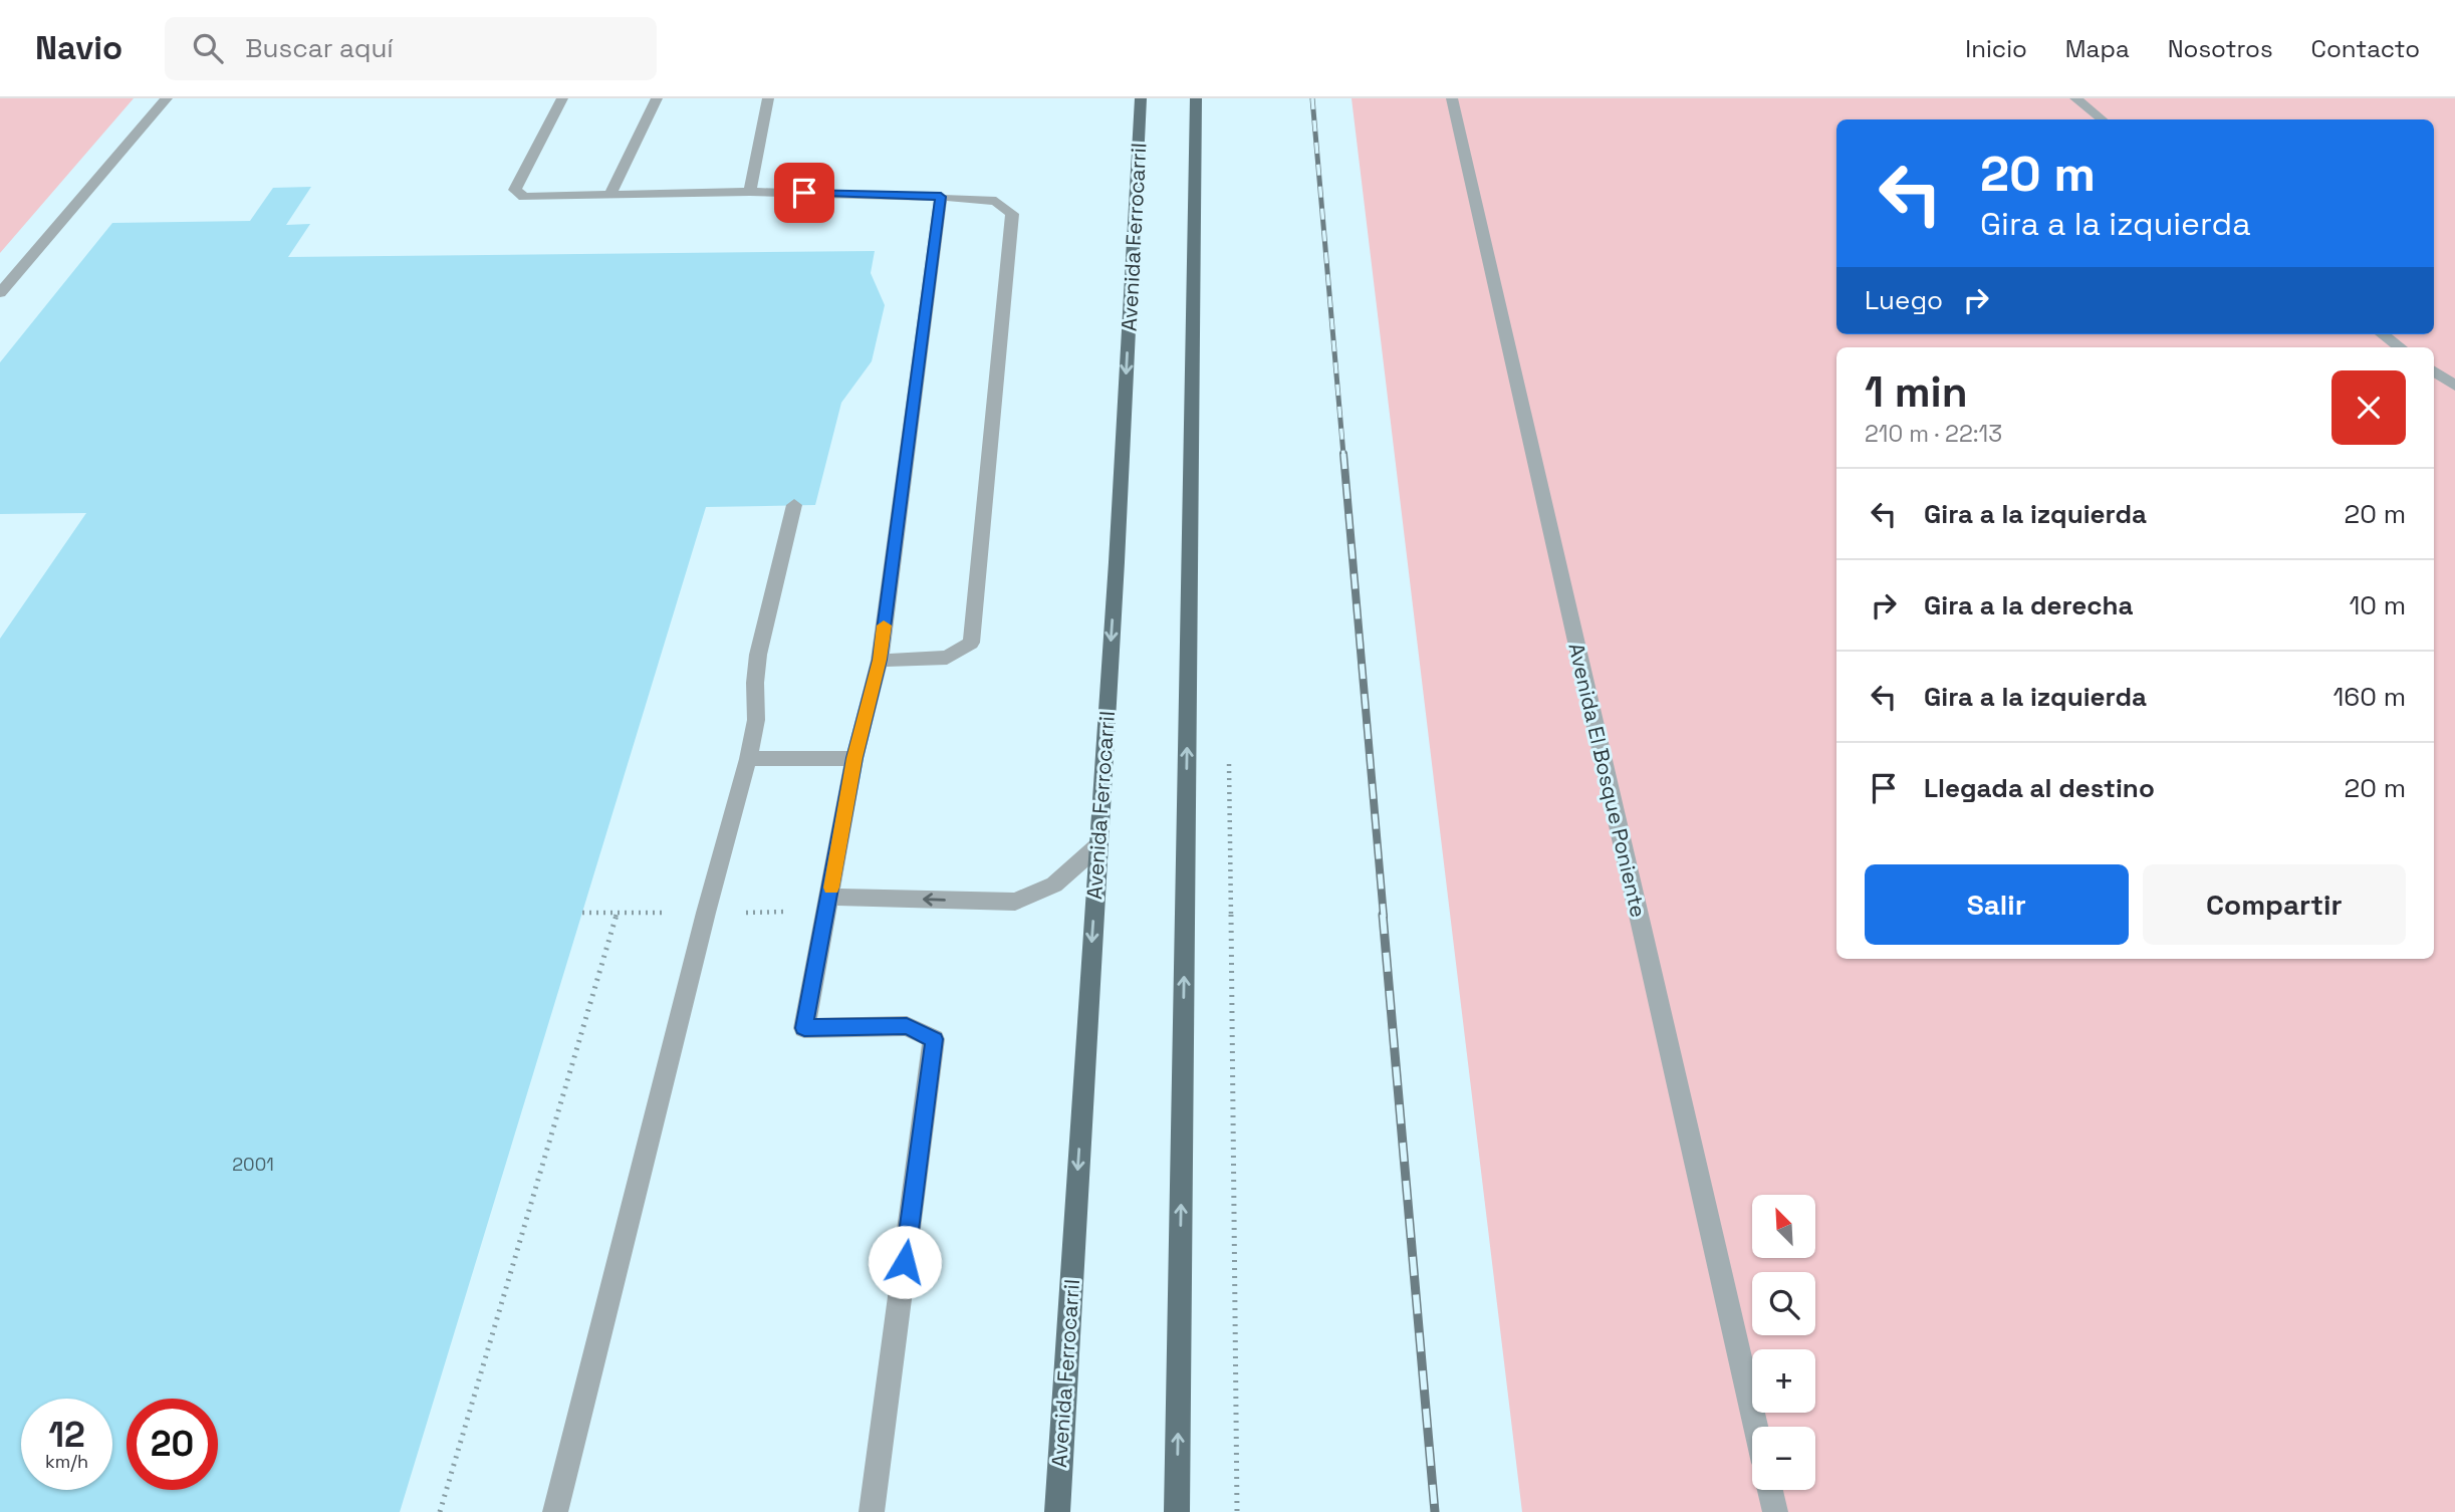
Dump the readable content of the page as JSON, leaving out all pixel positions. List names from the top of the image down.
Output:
{
  "streets": {
    "main road": ["Avenida Ferrocarril"],
    "street": ["Avenida El Bosque Poniente"]
  },
  "house_numbers": ["2001"],
  "north": "top left",
  "page": {
    "header": "Navio",
    "search": "Buscar aquí",
    "nav": [
      "Inicio",
      "Mapa",
      "Nosotros",
      "Contacto"
    ],
    "turn": ["20 m", "Gira a la izquierda"],
    "then": "Luego",
    "heading": ["1 min", "210 m · 22:13"],
    "list": [
      {
        "name": "Gira a la izquierda",
        "value": "20 m"
      },
      {
        "name": "Gira a la derecha",
        "value": "10 m"
      },
      {
        "name": "Gira a la izquierda",
        "value": "160 m"
      },
      {
        "name": "Llegada al destino",
        "value": "20 m"
      }
    ],
    "buttons": ["Salir", "Compartir"],
    "map_buttons": ["+", "−"],
    "speed": "12 km/h",
    "limit": "20"
  }
}
